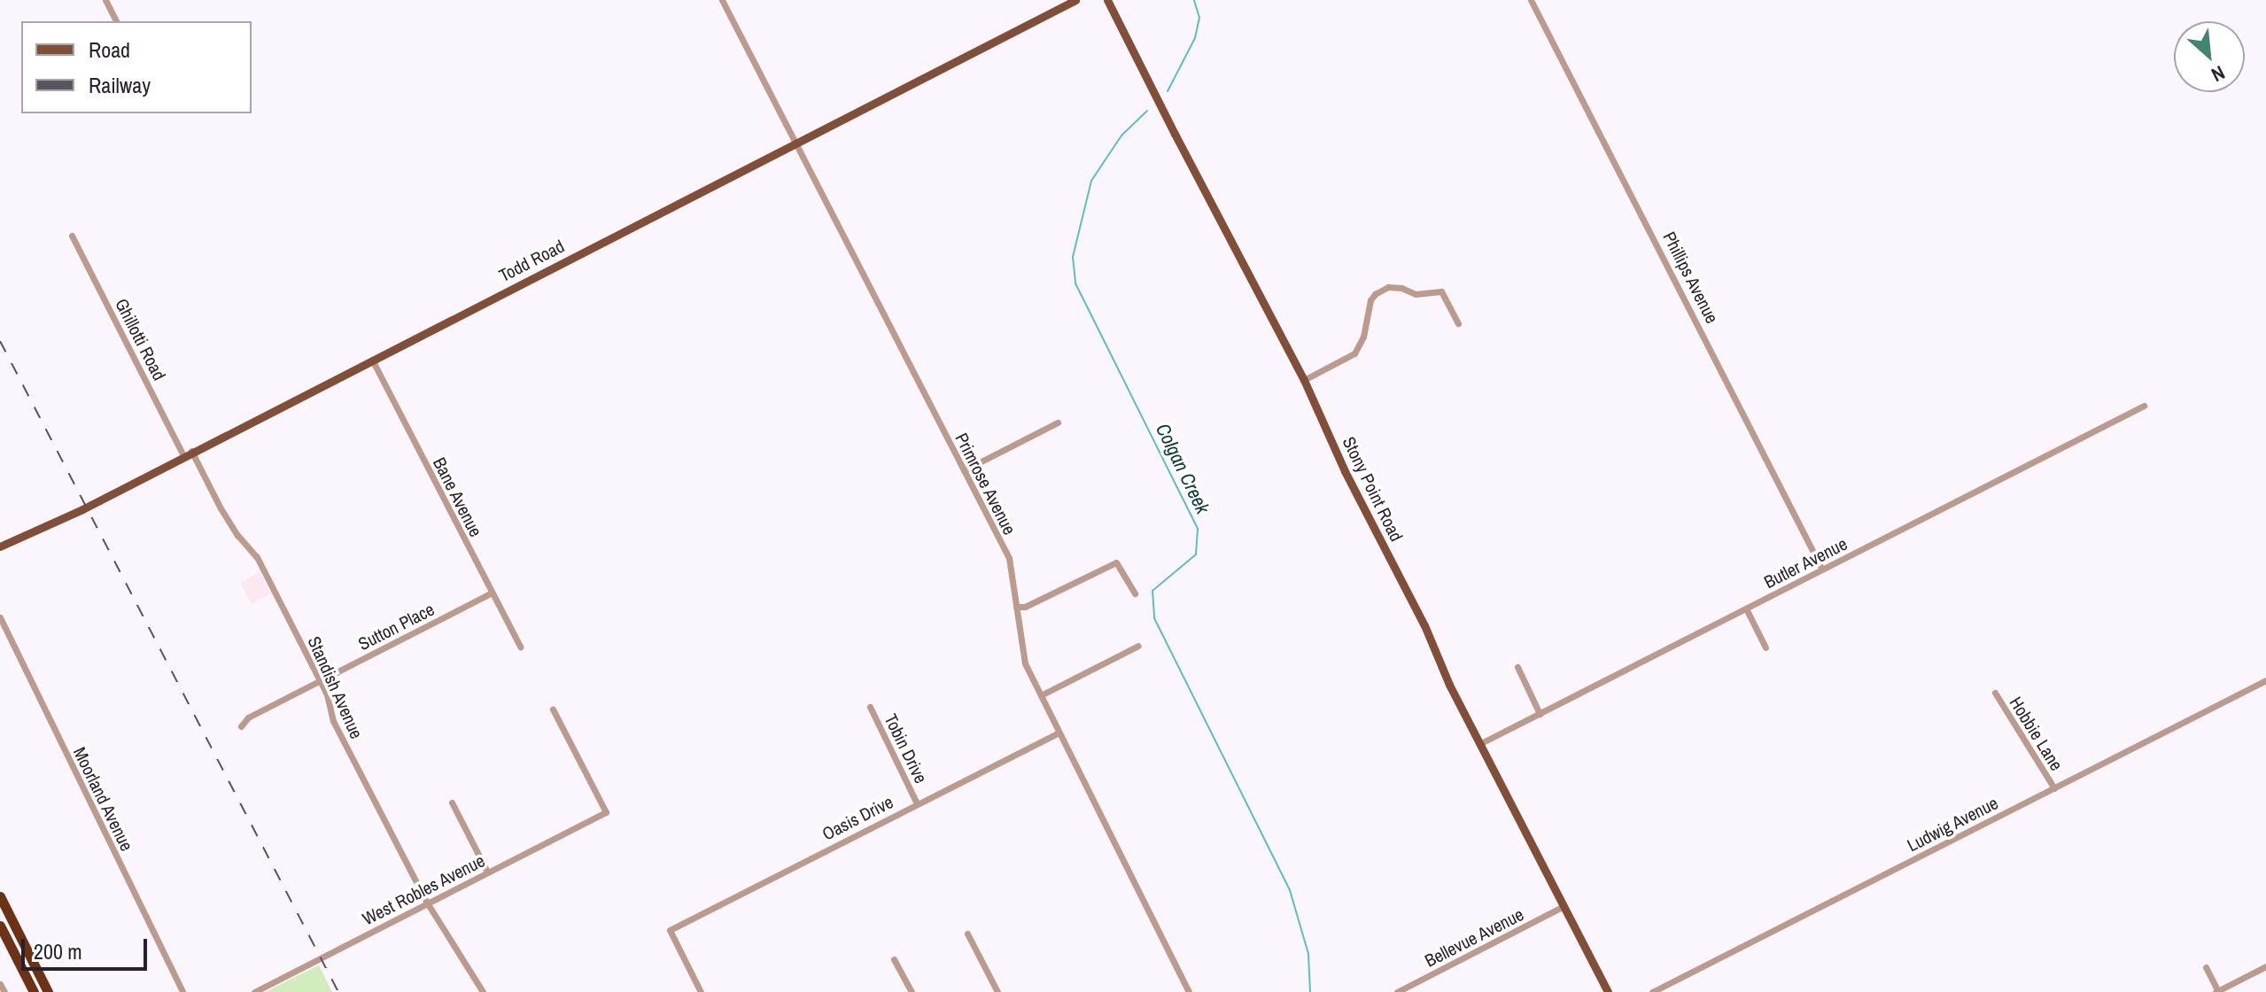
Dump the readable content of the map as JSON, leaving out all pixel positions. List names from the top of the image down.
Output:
{
  "streets": {
    "main road": ["Todd Road", "Stony Point Road"],
    "street": [
      "Phillips Avenue",
      "Ghillotti Road",
      "Primrose Avenue",
      "Bane Avenue",
      "Butler Avenue",
      "Sutton Place",
      "Standish Avenue",
      "Hobbie Lane",
      "Tobin Drive",
      "Moorland Avenue",
      "Oasis Drive",
      "Ludwig Avenue",
      "West Robles Avenue",
      "Bellevue Avenue"
    ]
  },
  "crossings": [
    ["Todd Road", "Ghillotti Road"],
    ["Todd Road", "Primrose Avenue"],
    ["Todd Road", "Bane Avenue"],
    ["Todd Road", "Standish Avenue"],
    ["Phillips Avenue", "Butler Avenue"],
    ["Ghillotti Road", "Standish Avenue"],
    ["Primrose Avenue", "Oasis Drive"],
    ["Stony Point Road", "Butler Avenue"],
    ["Stony Point Road", "Bellevue Avenue"],
    ["Bane Avenue", "Sutton Place"],
    ["Sutton Place", "Standish Avenue"],
    ["Standish Avenue", "West Robles Avenue"],
    ["Hobbie Lane", "Ludwig Avenue"],
    ["Tobin Drive", "Oasis Drive"]
  ],
  "water": ["Colgan Creek"],
  "legend": ["Road", "Railway"],
  "scale_bar": "200 m",
  "north": "bottom right"
}
